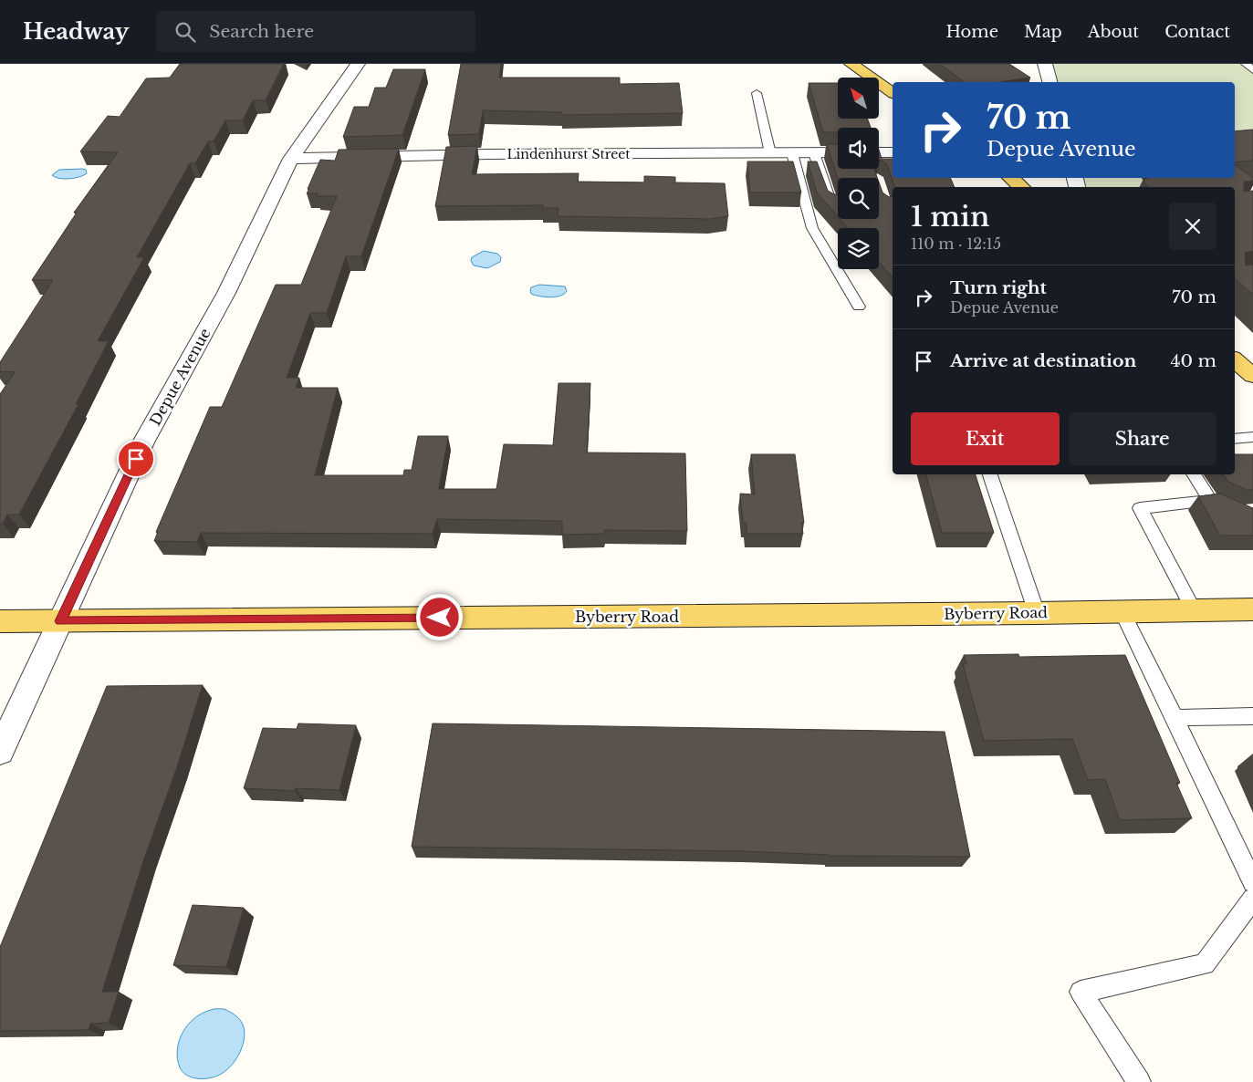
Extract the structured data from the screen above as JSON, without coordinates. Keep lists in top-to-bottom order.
{
  "streets": {
    "main road": ["Byberry Road"],
    "street": ["Lindenhurst Street", "Depue Avenue"]
  },
  "crossings": [
    ["Lindenhurst Street", "Depue Avenue"],
    ["Depue Avenue", "Byberry Road"]
  ],
  "north": "top left",
  "page": {
    "header": "Headway",
    "search": "Search here",
    "nav": [
      "Home",
      "Map",
      "About",
      "Contact"
    ],
    "turn": ["70 m", "Depue Avenue"],
    "heading": ["1 min", "110 m · 12:15"],
    "list": [
      {
        "name": "Turn right",
        "note": "Depue Avenue",
        "value": "70 m"
      },
      {
        "name": "Arrive at destination",
        "value": "40 m"
      }
    ],
    "buttons": ["Exit", "Share"]
  }
}
